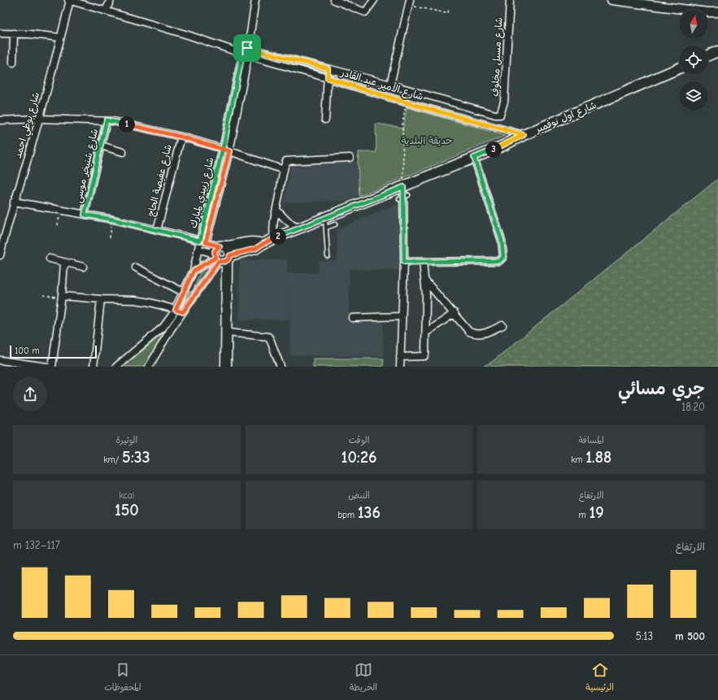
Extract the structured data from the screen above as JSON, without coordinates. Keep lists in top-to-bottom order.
{
  "streets": {
    "main road": ["شارع اول نوفمبر"],
    "street": [
      "شارع مسبل مخلوف",
      "شارع الأمير عبد القادر",
      "شارع بوطي احمد",
      "شارع شنيخر موسى",
      "شارع عفيصة الحاج",
      "شارع زبيدي لمبارك"
    ]
  },
  "crossings": [
    ["شارع مسبل مخلوف", "شارع الأمير عبد القادر"],
    ["شارع الأمير عبد القادر", "شارع اول نوفمبر"],
    ["شارع الأمير عبد القادر", "شارع بوطي احمد"],
    ["شارع الأمير عبد القادر", "شارع زبيدي لمبارك"]
  ],
  "parks": ["حديقة البلدية"],
  "scale_bar": "100 m",
  "north": "top",
  "page": {
    "pins": ["1", "3", "2"],
    "scale": "100 m",
    "heading": ["جري مسائي", "18:20"],
    "stats": [
      ["المسافة", "1.88 km"],
      ["الوقت", "10:26"],
      ["الوتيرة", "5:33 /km"],
      ["الارتفاع", "19 m"],
      ["النبض", "136 bpm"],
      ["kcal", "150"]
    ],
    "chart": ["الارتفاع", "117–132 m"],
    "list": [
      {
        "name": "500 m",
        "note": "5:13"
      }
    ],
    "tabs": ["الرئيسية", "الخريطة", "المحفوظات"]
  }
}
